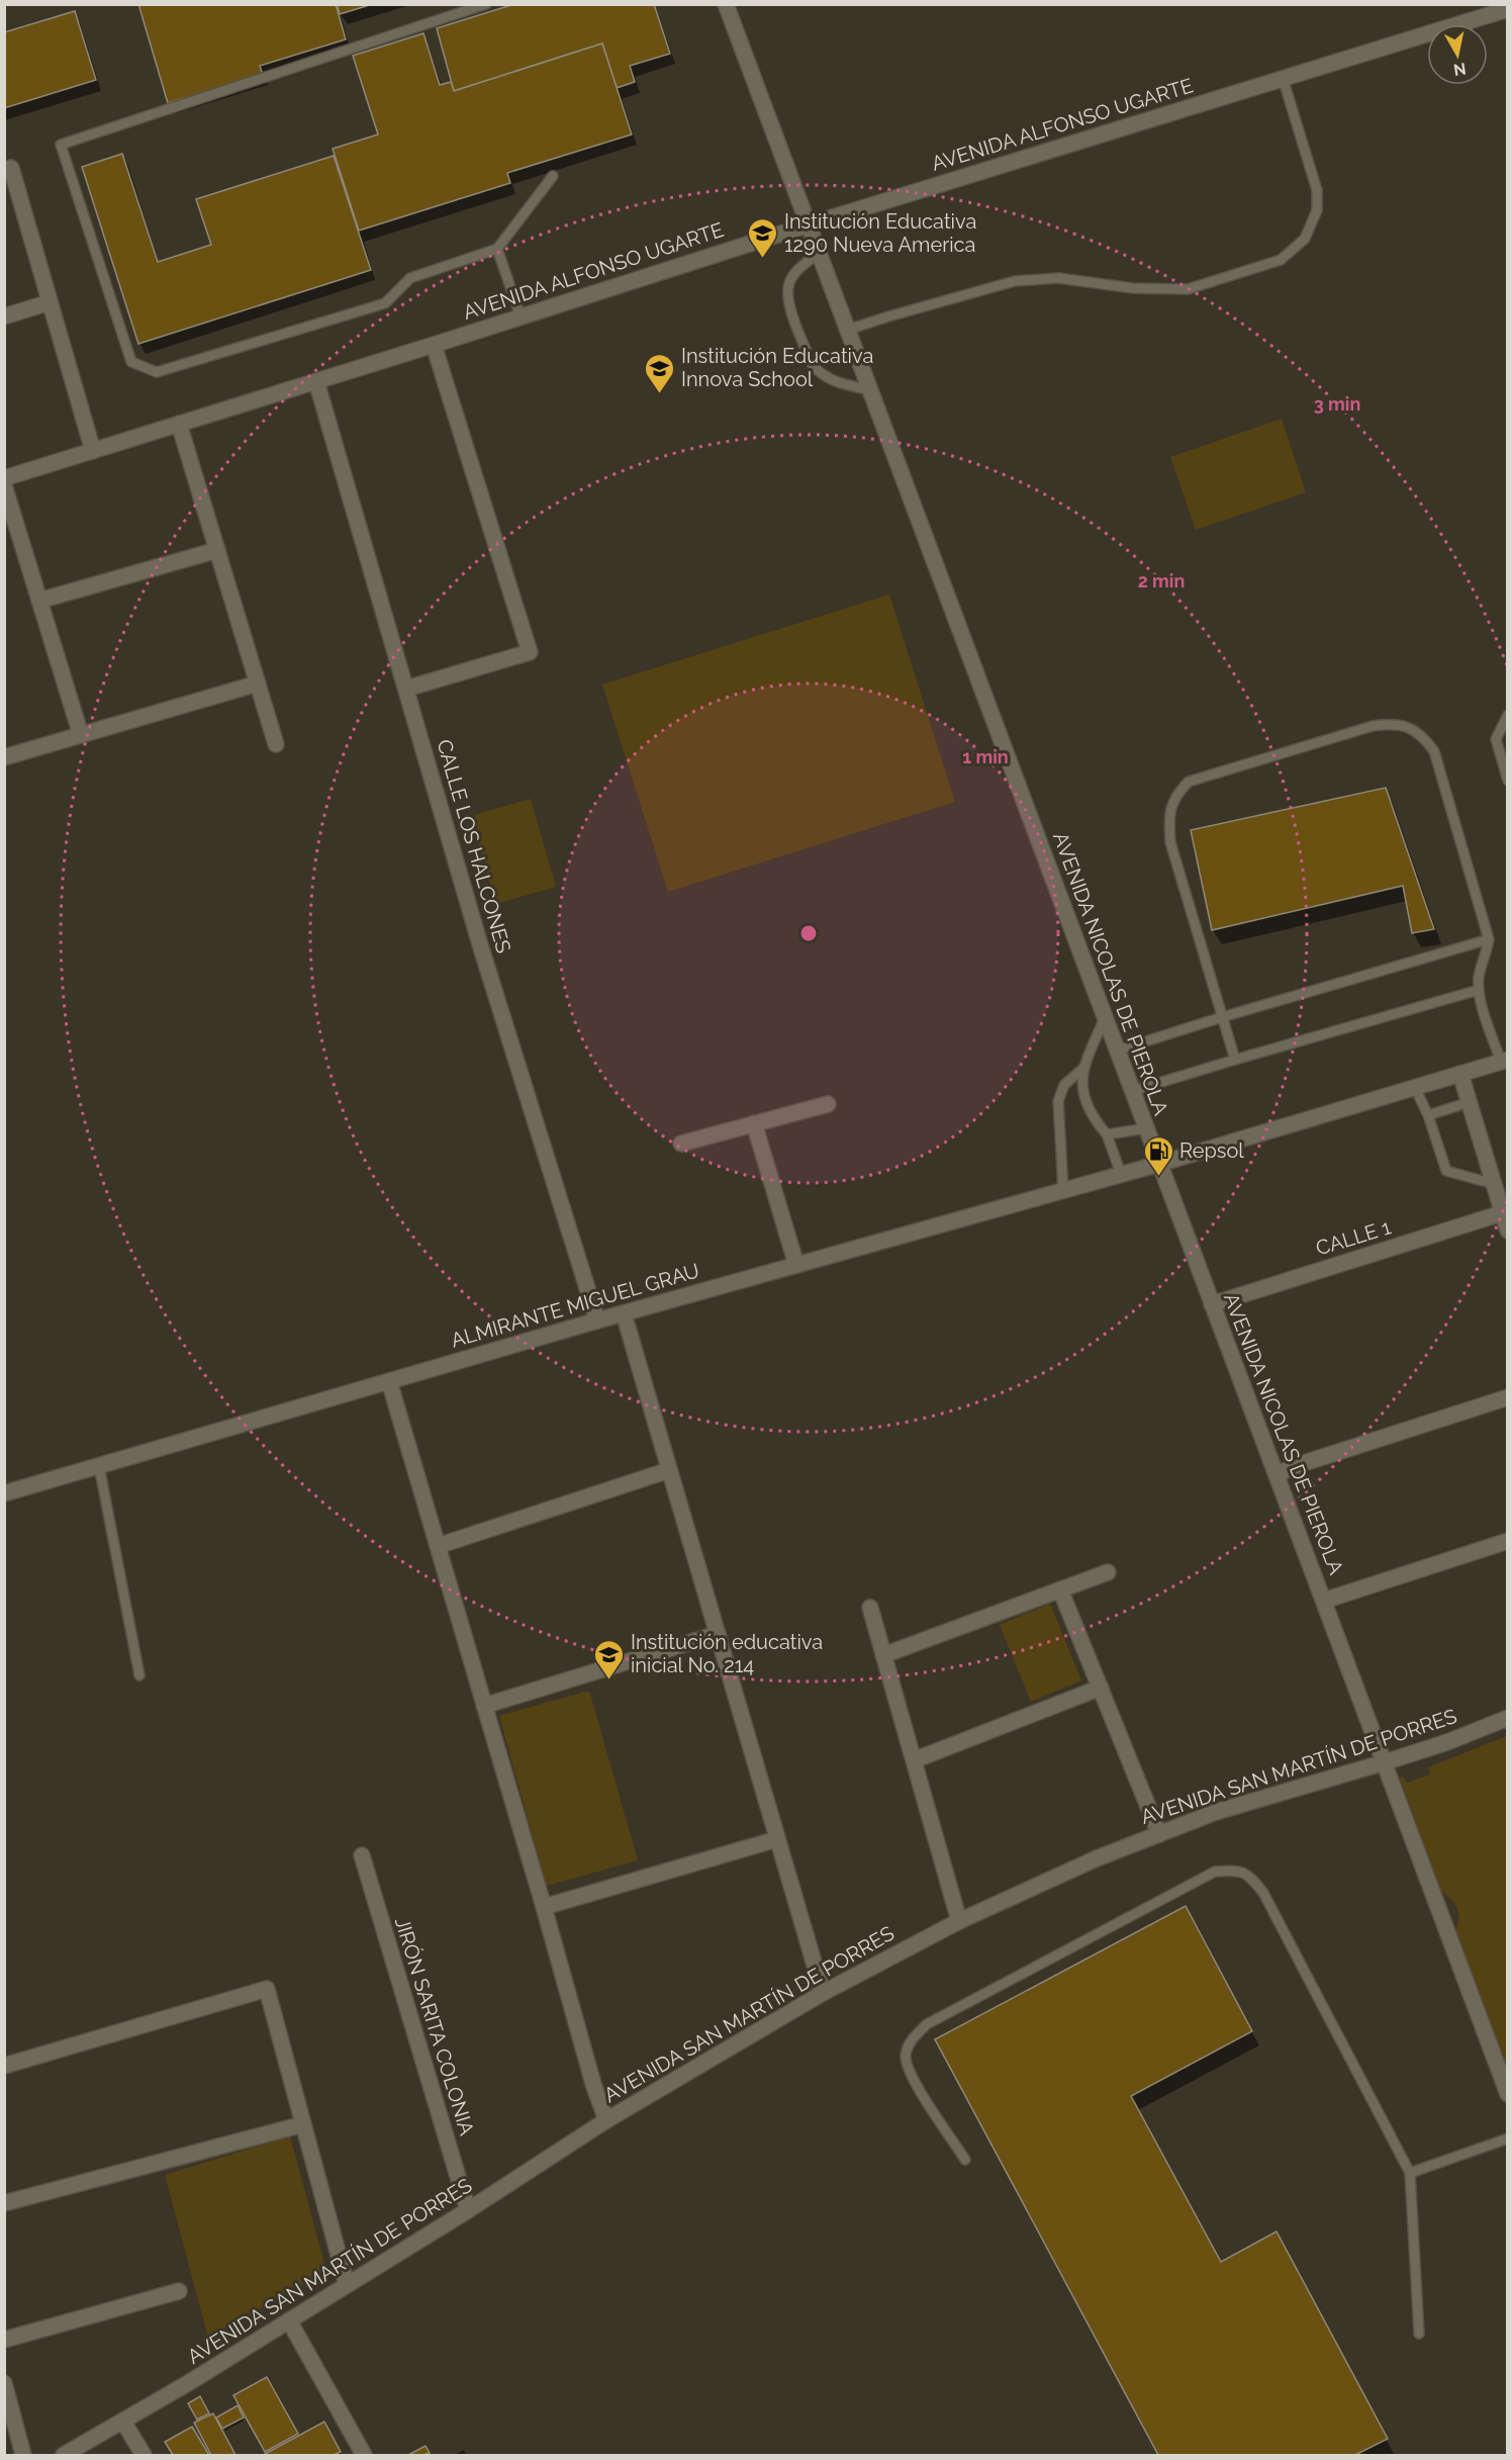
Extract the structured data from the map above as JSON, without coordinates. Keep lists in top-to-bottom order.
{
  "streets": {
    "street": [
      "AVENIDA ALFONSO UGARTE",
      "CALLE LOS HALCONES",
      "AVENIDA NICOLAS DE PIEROLA",
      "CALLE 1",
      "ALMIRANTE MIGUEL GRAU",
      "AVENIDA SAN MARTÍN DE PORRES",
      "JIRÓN SARITA COLONIA"
    ]
  },
  "crossings": [
    ["AVENIDA ALFONSO UGARTE", "CALLE LOS HALCONES"],
    ["AVENIDA ALFONSO UGARTE", "AVENIDA NICOLAS DE PIEROLA"],
    ["CALLE LOS HALCONES", "ALMIRANTE MIGUEL GRAU"],
    ["AVENIDA NICOLAS DE PIEROLA", "CALLE 1"],
    ["AVENIDA NICOLAS DE PIEROLA", "ALMIRANTE MIGUEL GRAU"],
    ["AVENIDA NICOLAS DE PIEROLA", "AVENIDA SAN MARTÍN DE PORRES"],
    ["AVENIDA SAN MARTÍN DE PORRES", "JIRÓN SARITA COLONIA"]
  ],
  "places": {
    "school or university": ["Institución Educativa 1290 Nueva America", "Institución Educativa Innova School", "Institución educativa inicial No. 214"],
    "fuel station": ["Repsol"]
  },
  "north": "bottom",
  "rings": ["3 min", "2 min", "1 min"]
}
